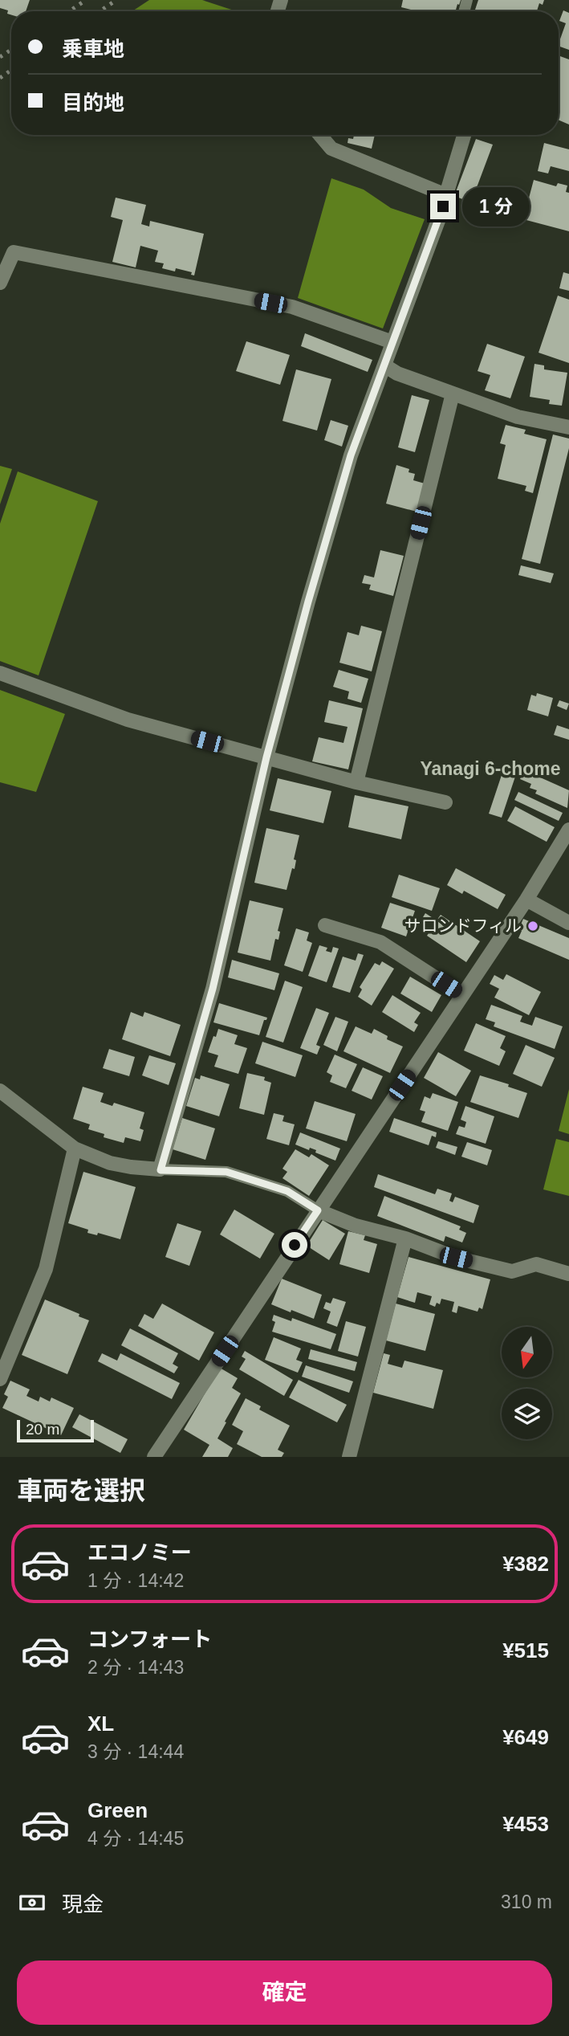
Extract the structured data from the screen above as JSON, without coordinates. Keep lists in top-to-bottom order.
{
  "districts": ["Yanagi 6-chome"],
  "places": ["サロンドフィル"],
  "scale_bar": "20 m",
  "north": "bottom",
  "page": {
    "banner": ["乗車地", "目的地"],
    "bubble": "1 分",
    "scale": "20 m",
    "heading": "車両を選択",
    "list": [
      {
        "name": "エコノミー",
        "note": "1 分 · 14:42",
        "value": "¥382"
      },
      {
        "name": "コンフォート",
        "note": "2 分 · 14:43",
        "value": "¥515"
      },
      {
        "name": "XL",
        "note": "3 分 · 14:44",
        "value": "¥649"
      },
      {
        "name": "Green",
        "note": "4 分 · 14:45",
        "value": "¥453"
      }
    ],
    "pay": ["現金", "310 m"],
    "buttons": "確定"
  }
}
